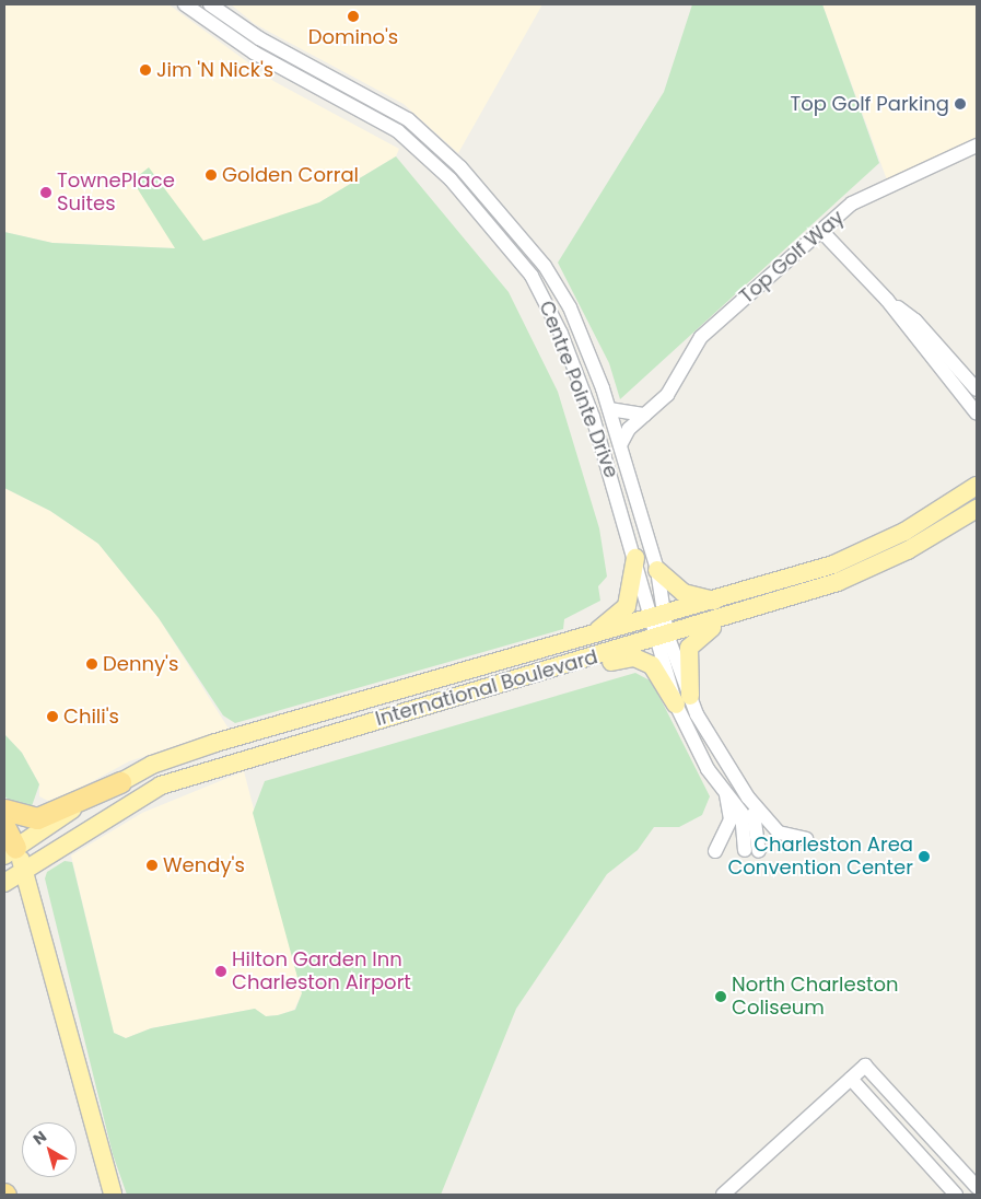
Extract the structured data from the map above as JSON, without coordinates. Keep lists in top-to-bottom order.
{
  "streets": {
    "main road": ["International Boulevard"],
    "street": ["Top Golf Way", "Centre Pointe Drive"]
  },
  "crossings": [
    ["Top Golf Way", "Centre Pointe Drive"],
    ["Centre Pointe Drive", "International Boulevard"]
  ],
  "places": [
    "Domino's",
    "Jim 'N Nick's",
    "Top Golf Parking",
    "Golden Corral",
    "TownePlace Suites",
    "Denny's",
    "Chili's",
    "Charleston Area Convention Center",
    "Wendy's",
    "Hilton Garden Inn Charleston Airport",
    "North Charleston Coliseum"
  ],
  "north": "top left"
}
